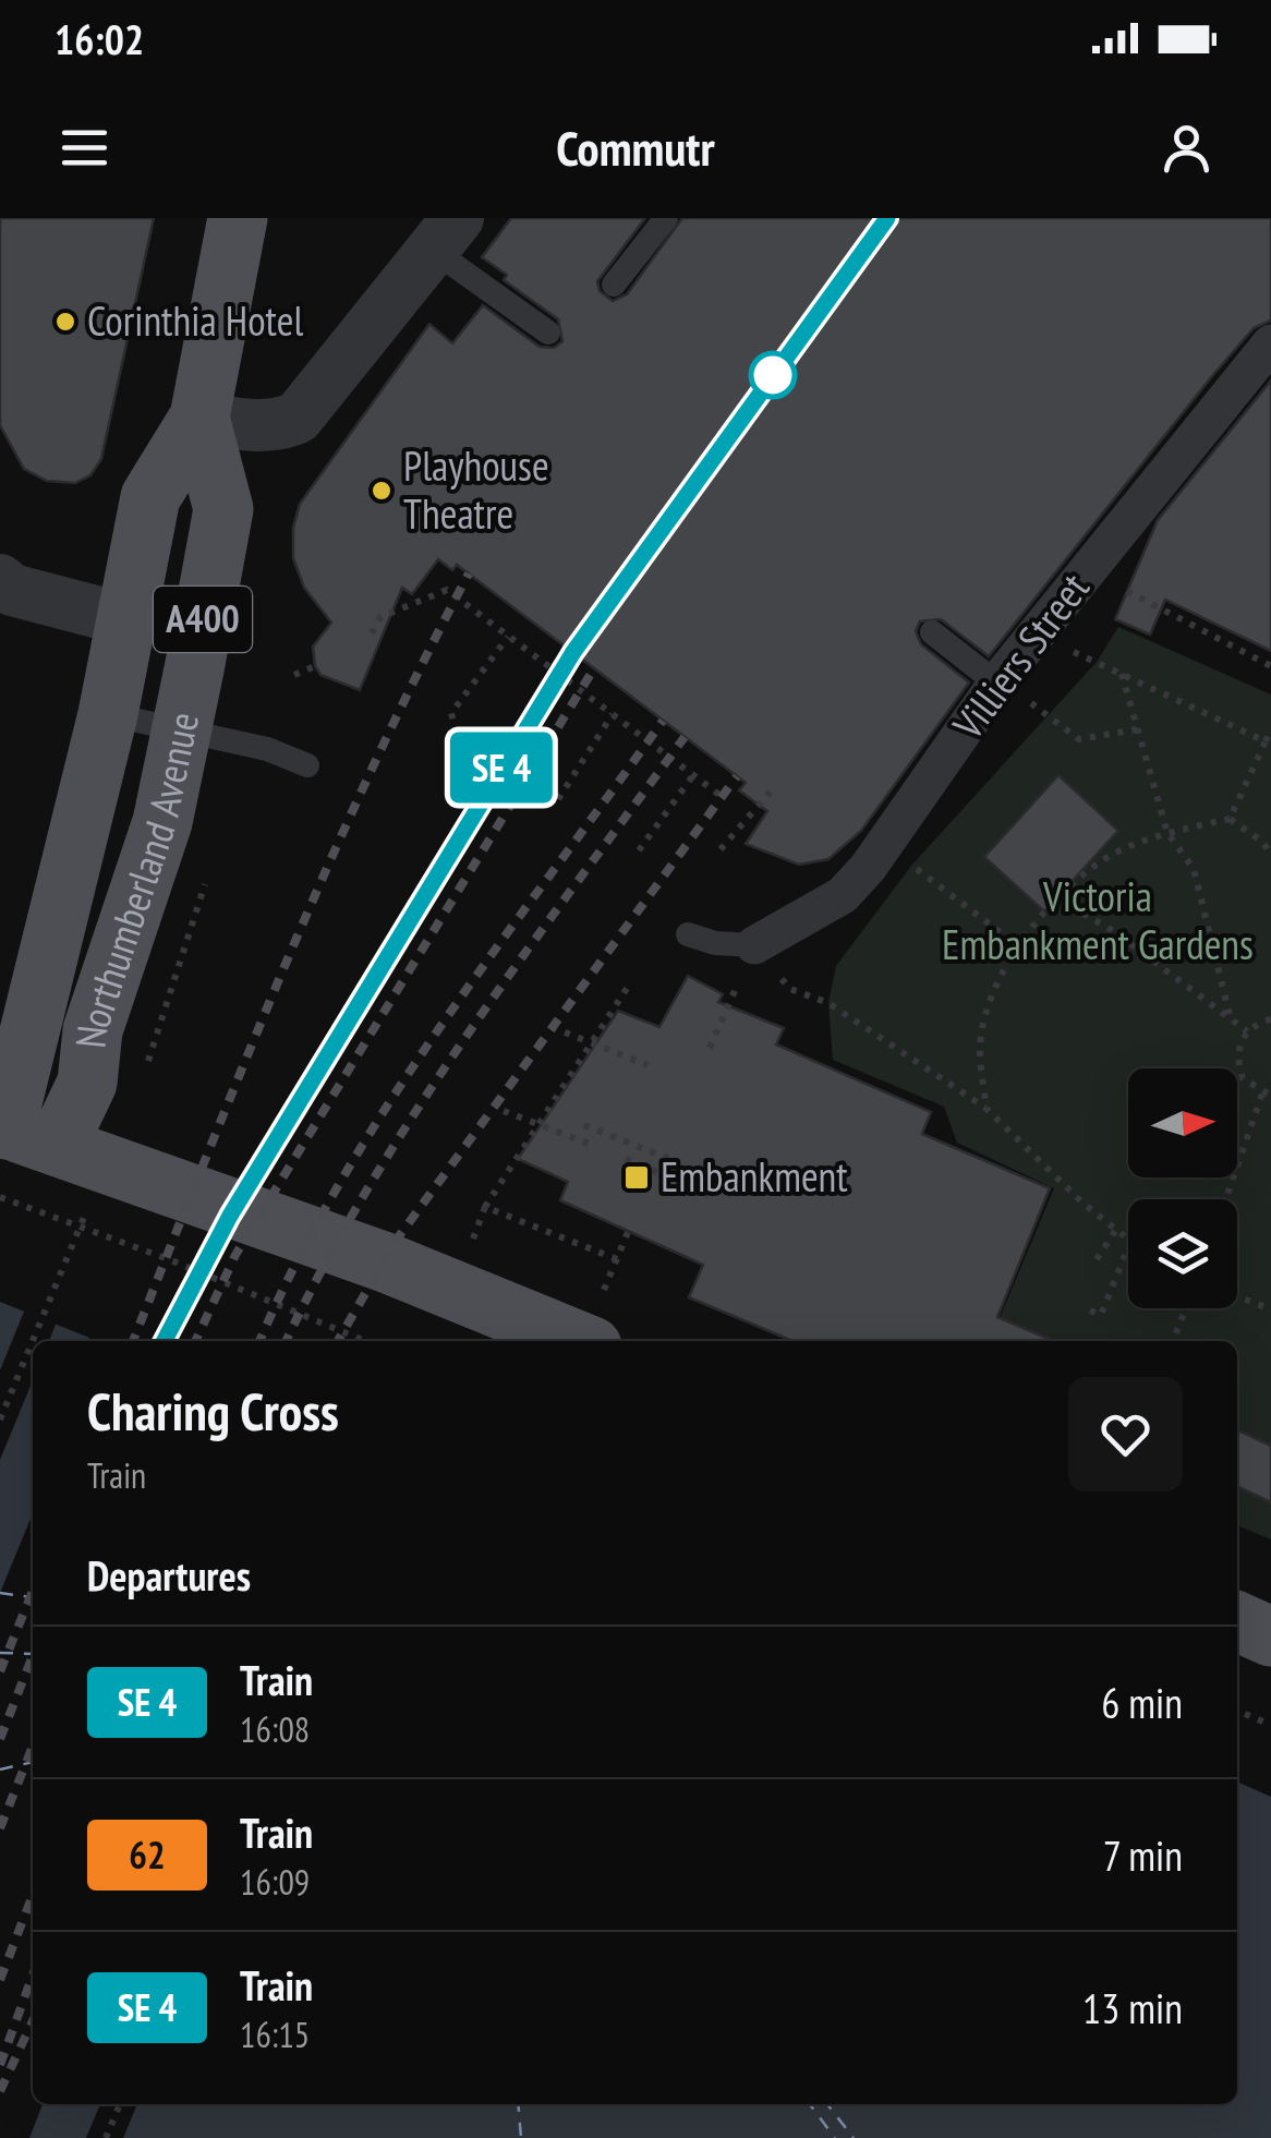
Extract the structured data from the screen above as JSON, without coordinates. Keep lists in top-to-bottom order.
{
  "streets": {
    "main road": ["A400", "Northumberland Avenue"],
    "street": ["Villiers Street"]
  },
  "parks": ["Victoria Embankment Gardens"],
  "places": {
    "other": ["Corinthia Hotel", "Playhouse Theatre"],
    "transit": ["Embankment"]
  },
  "north": "right",
  "page": {
    "status": "16:02",
    "header": "Commutr",
    "on_map": "SE 4",
    "heading": [
      ["Charing Cross", "Train"],
      "Departures"
    ],
    "list": [
      {
        "mark": "SE 4",
        "name": "Train",
        "note": "16:08",
        "value": "6 min"
      },
      {
        "mark": "62",
        "name": "Train",
        "note": "16:09",
        "value": "7 min"
      },
      {
        "mark": "SE 4",
        "name": "Train",
        "note": "16:15",
        "value": "13 min"
      }
    ]
  }
}
